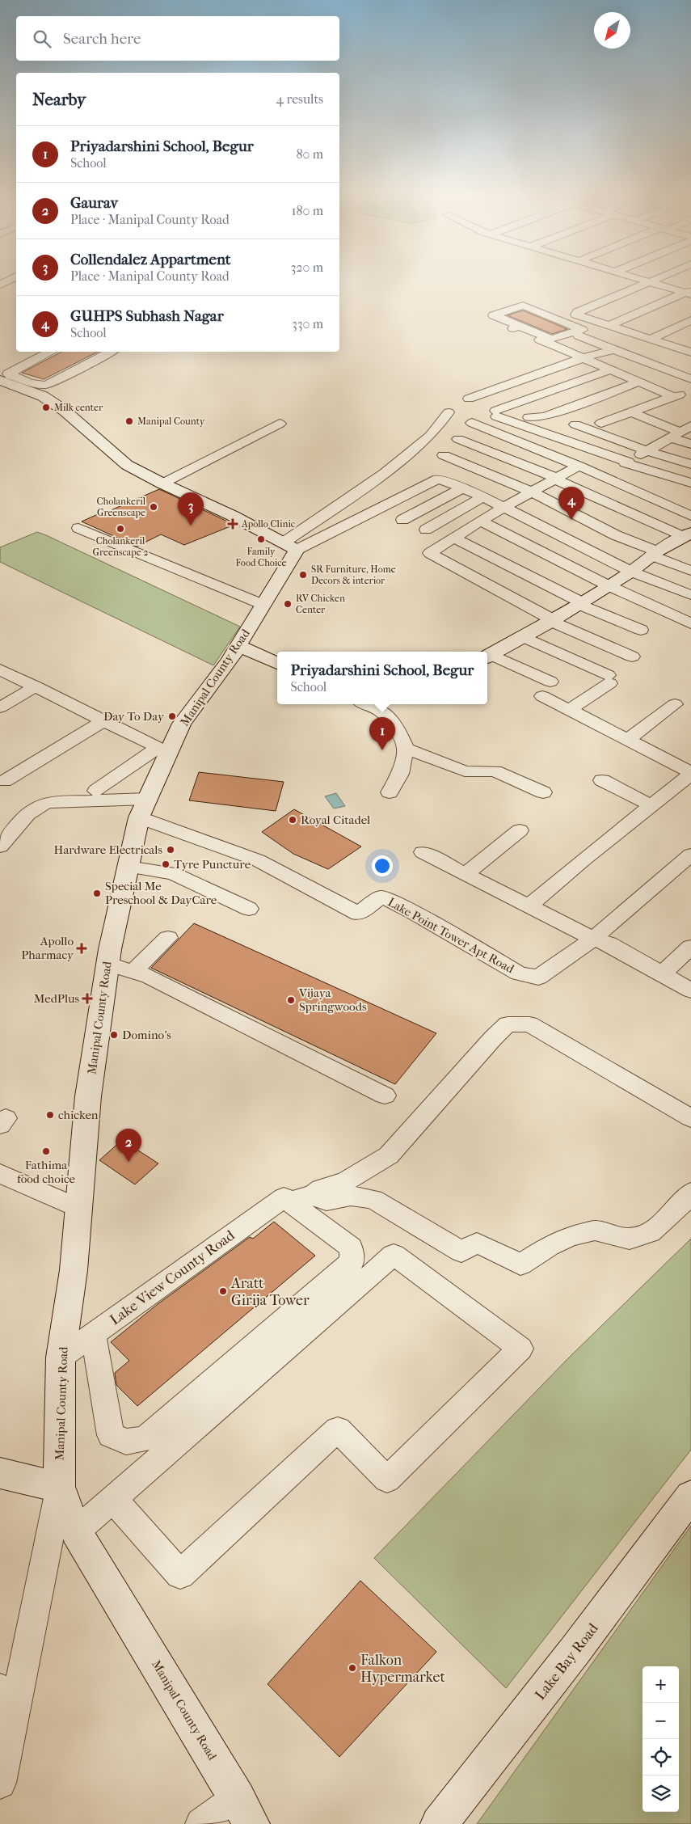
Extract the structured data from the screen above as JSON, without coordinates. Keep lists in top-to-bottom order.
{
  "streets": {
    "main road": ["Manipal County Road", "Lake Bay Road"],
    "street": ["Lake Point Tower Apt Road", "Lake View County Road"]
  },
  "crossings": [
    ["Manipal County Road", "Lake Point Tower Apt Road"],
    ["Manipal County Road", "Lake View County Road"]
  ],
  "places": {
    "other": [
      "Milk center",
      "Manipal County",
      "Cholankeril Greenscape",
      "Cholankeril Greenscape 2",
      "Family Food Choice",
      "SR Furniture, Home Decors & interior",
      "RV Chicken Center",
      "Day To Day",
      "Royal Citadel",
      "Hardware Electricals",
      "Tyre Puncture",
      "Special Me Preschool & DayCare",
      "Vijaya Springwoods",
      "Domino's",
      "chicken",
      "Fathima food choice",
      "Aratt Girija Tower",
      "Falkon Hypermarket"
    ],
    "health": ["Apollo Clinic", "Apollo Pharmacy", "MedPlus"]
  },
  "north": "bottom left",
  "page": {
    "search": "Search here",
    "heading": ["Nearby", "4 results"],
    "list": [
      {
        "mark": "1",
        "name": "Priyadarshini School, Begur",
        "note": "School",
        "value": "80 m"
      },
      {
        "mark": "2",
        "name": "Gaurav",
        "note": "Place · Manipal County Road",
        "value": "180 m"
      },
      {
        "mark": "3",
        "name": "Collendalez Appartment",
        "note": "Place · Manipal County Road",
        "value": "320 m"
      },
      {
        "mark": "4",
        "name": "GUHPS Subhash Nagar",
        "note": "School",
        "value": "330 m"
      }
    ],
    "pins": [
      "4",
      "3",
      "1",
      "2"
    ],
    "popup": ["Priyadarshini School, Begur", "School"],
    "map_buttons": ["+", "−"]
  }
}
